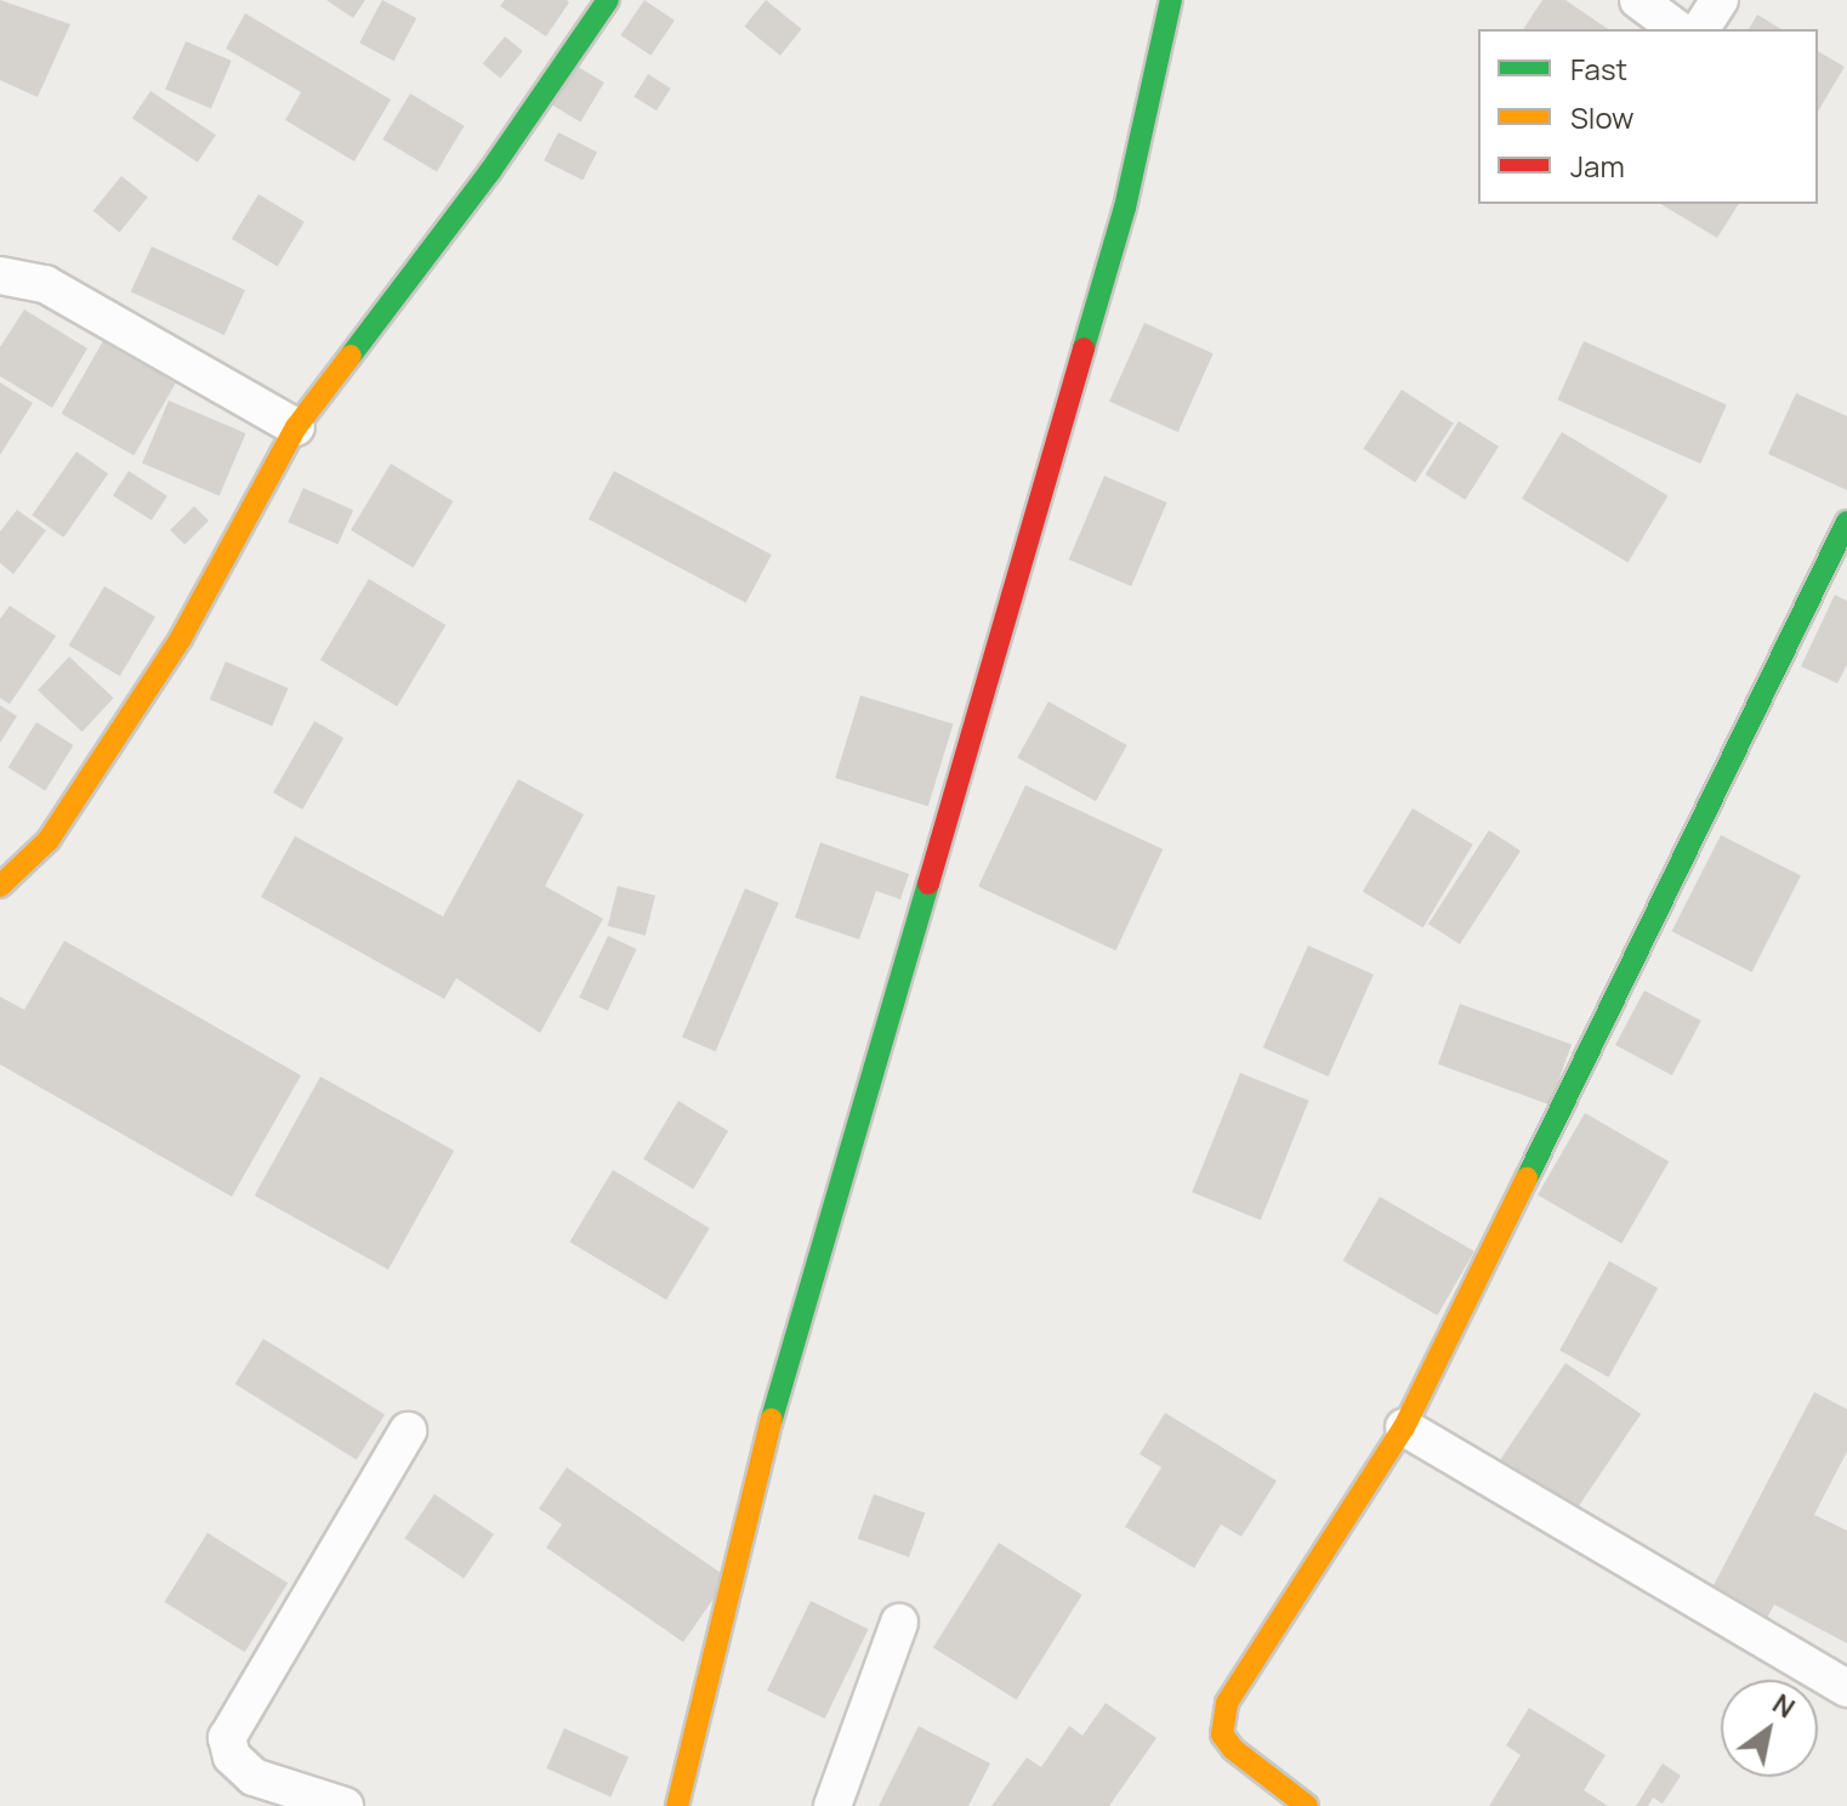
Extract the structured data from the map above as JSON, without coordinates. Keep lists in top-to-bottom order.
{
  "legend": ["Fast", "Slow", "Jam"],
  "north": "top right"
}
